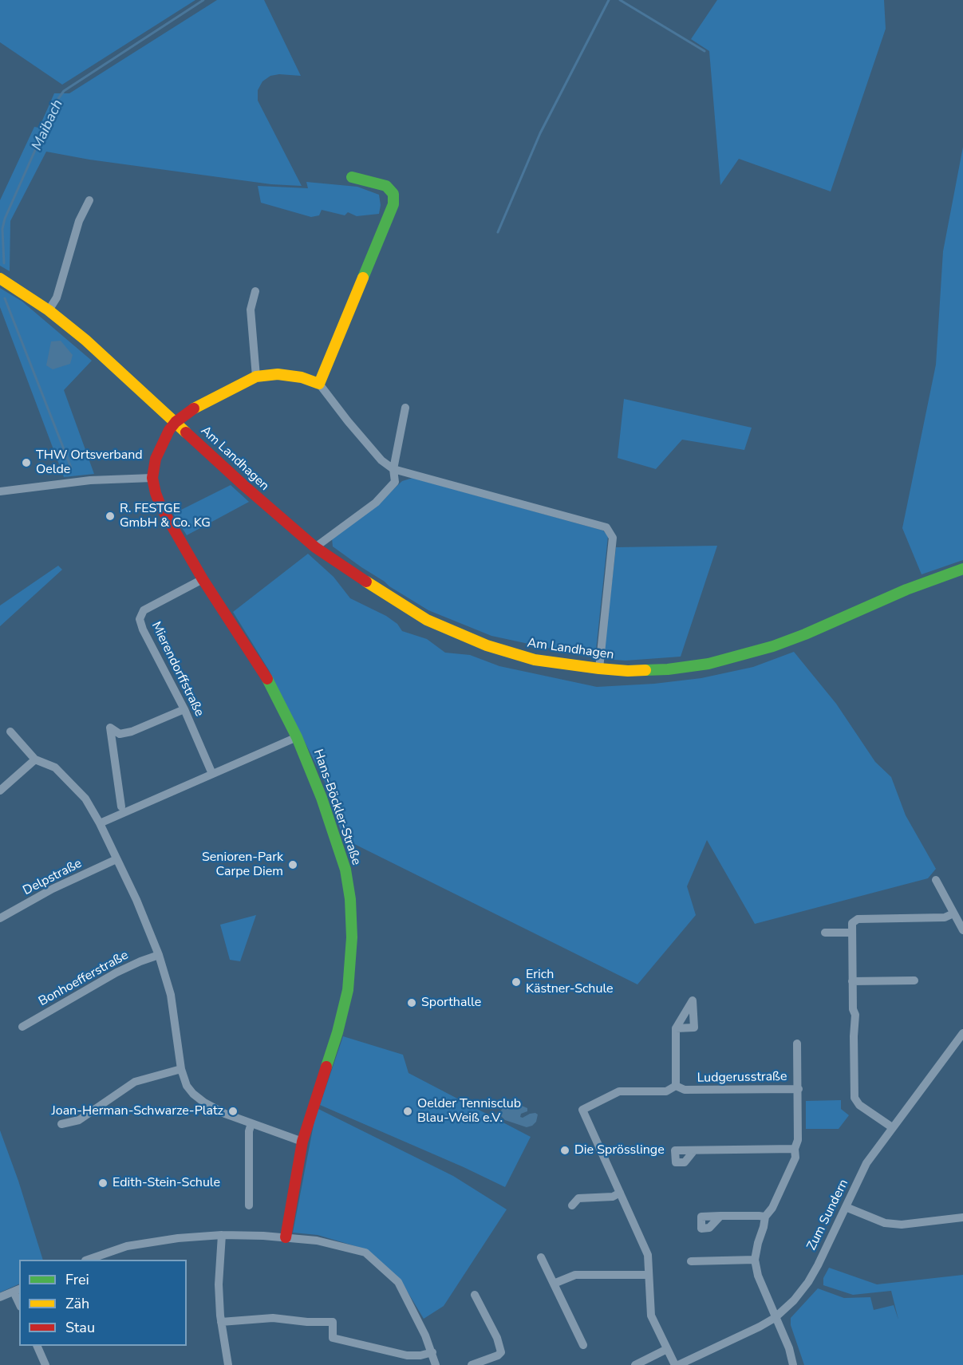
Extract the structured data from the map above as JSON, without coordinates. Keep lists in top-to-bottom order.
{
  "streets": {
    "street": [
      "Am Landhagen",
      "Mierendorffstraße",
      "Hans-Böckler-Straße",
      "Delpstraße",
      "Bonhoefferstraße",
      "Ludgerusstraße",
      "Zum Sundern"
    ]
  },
  "crossings": [
    ["Am Landhagen", "Hans-Böckler-Straße"],
    ["Mierendorffstraße", "Hans-Böckler-Straße"],
    ["Ludgerusstraße", "Zum Sundern"]
  ],
  "water": ["Maibach"],
  "places": [
    "THW Ortsverband Oelde",
    "R. FESTGE GmbH & Co. KG",
    "Senioren-Park Carpe Diem",
    "Erich Kästner-Schule",
    "Sporthalle",
    "Joan-Herman-Schwarze-Platz",
    "Oelder Tennisclub Blau-Weiß e.V.",
    "Die Sprösslinge",
    "Edith-Stein-Schule"
  ],
  "legend": ["Frei", "Zäh", "Stau"]
}
